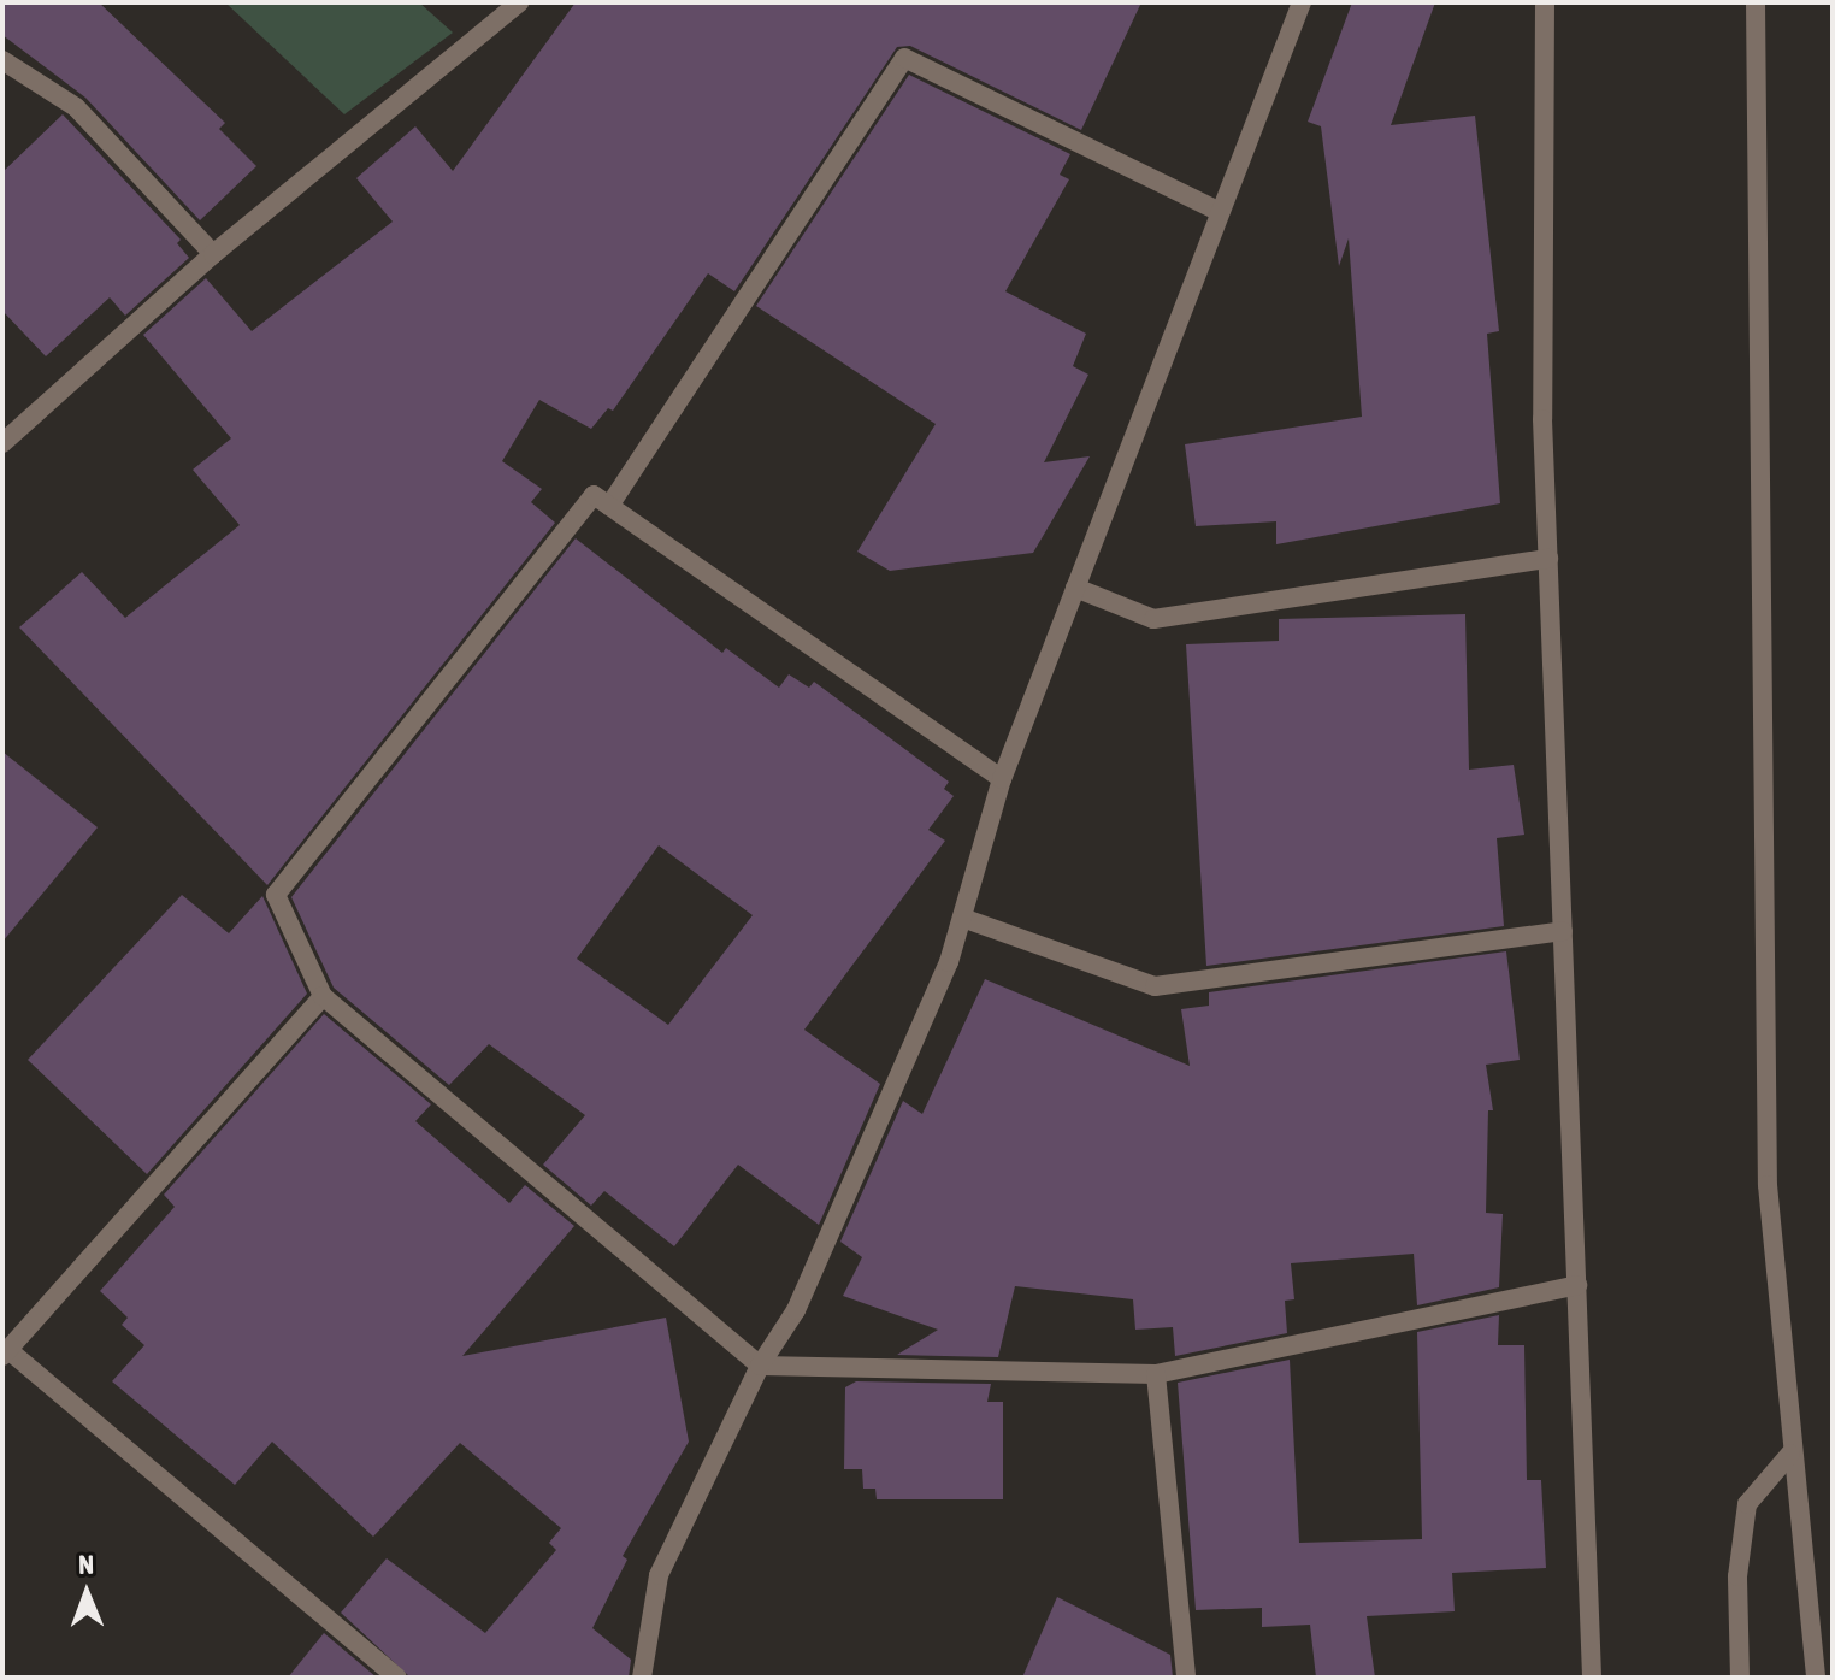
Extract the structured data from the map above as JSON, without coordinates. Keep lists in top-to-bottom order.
{
  "north": "top"
}
